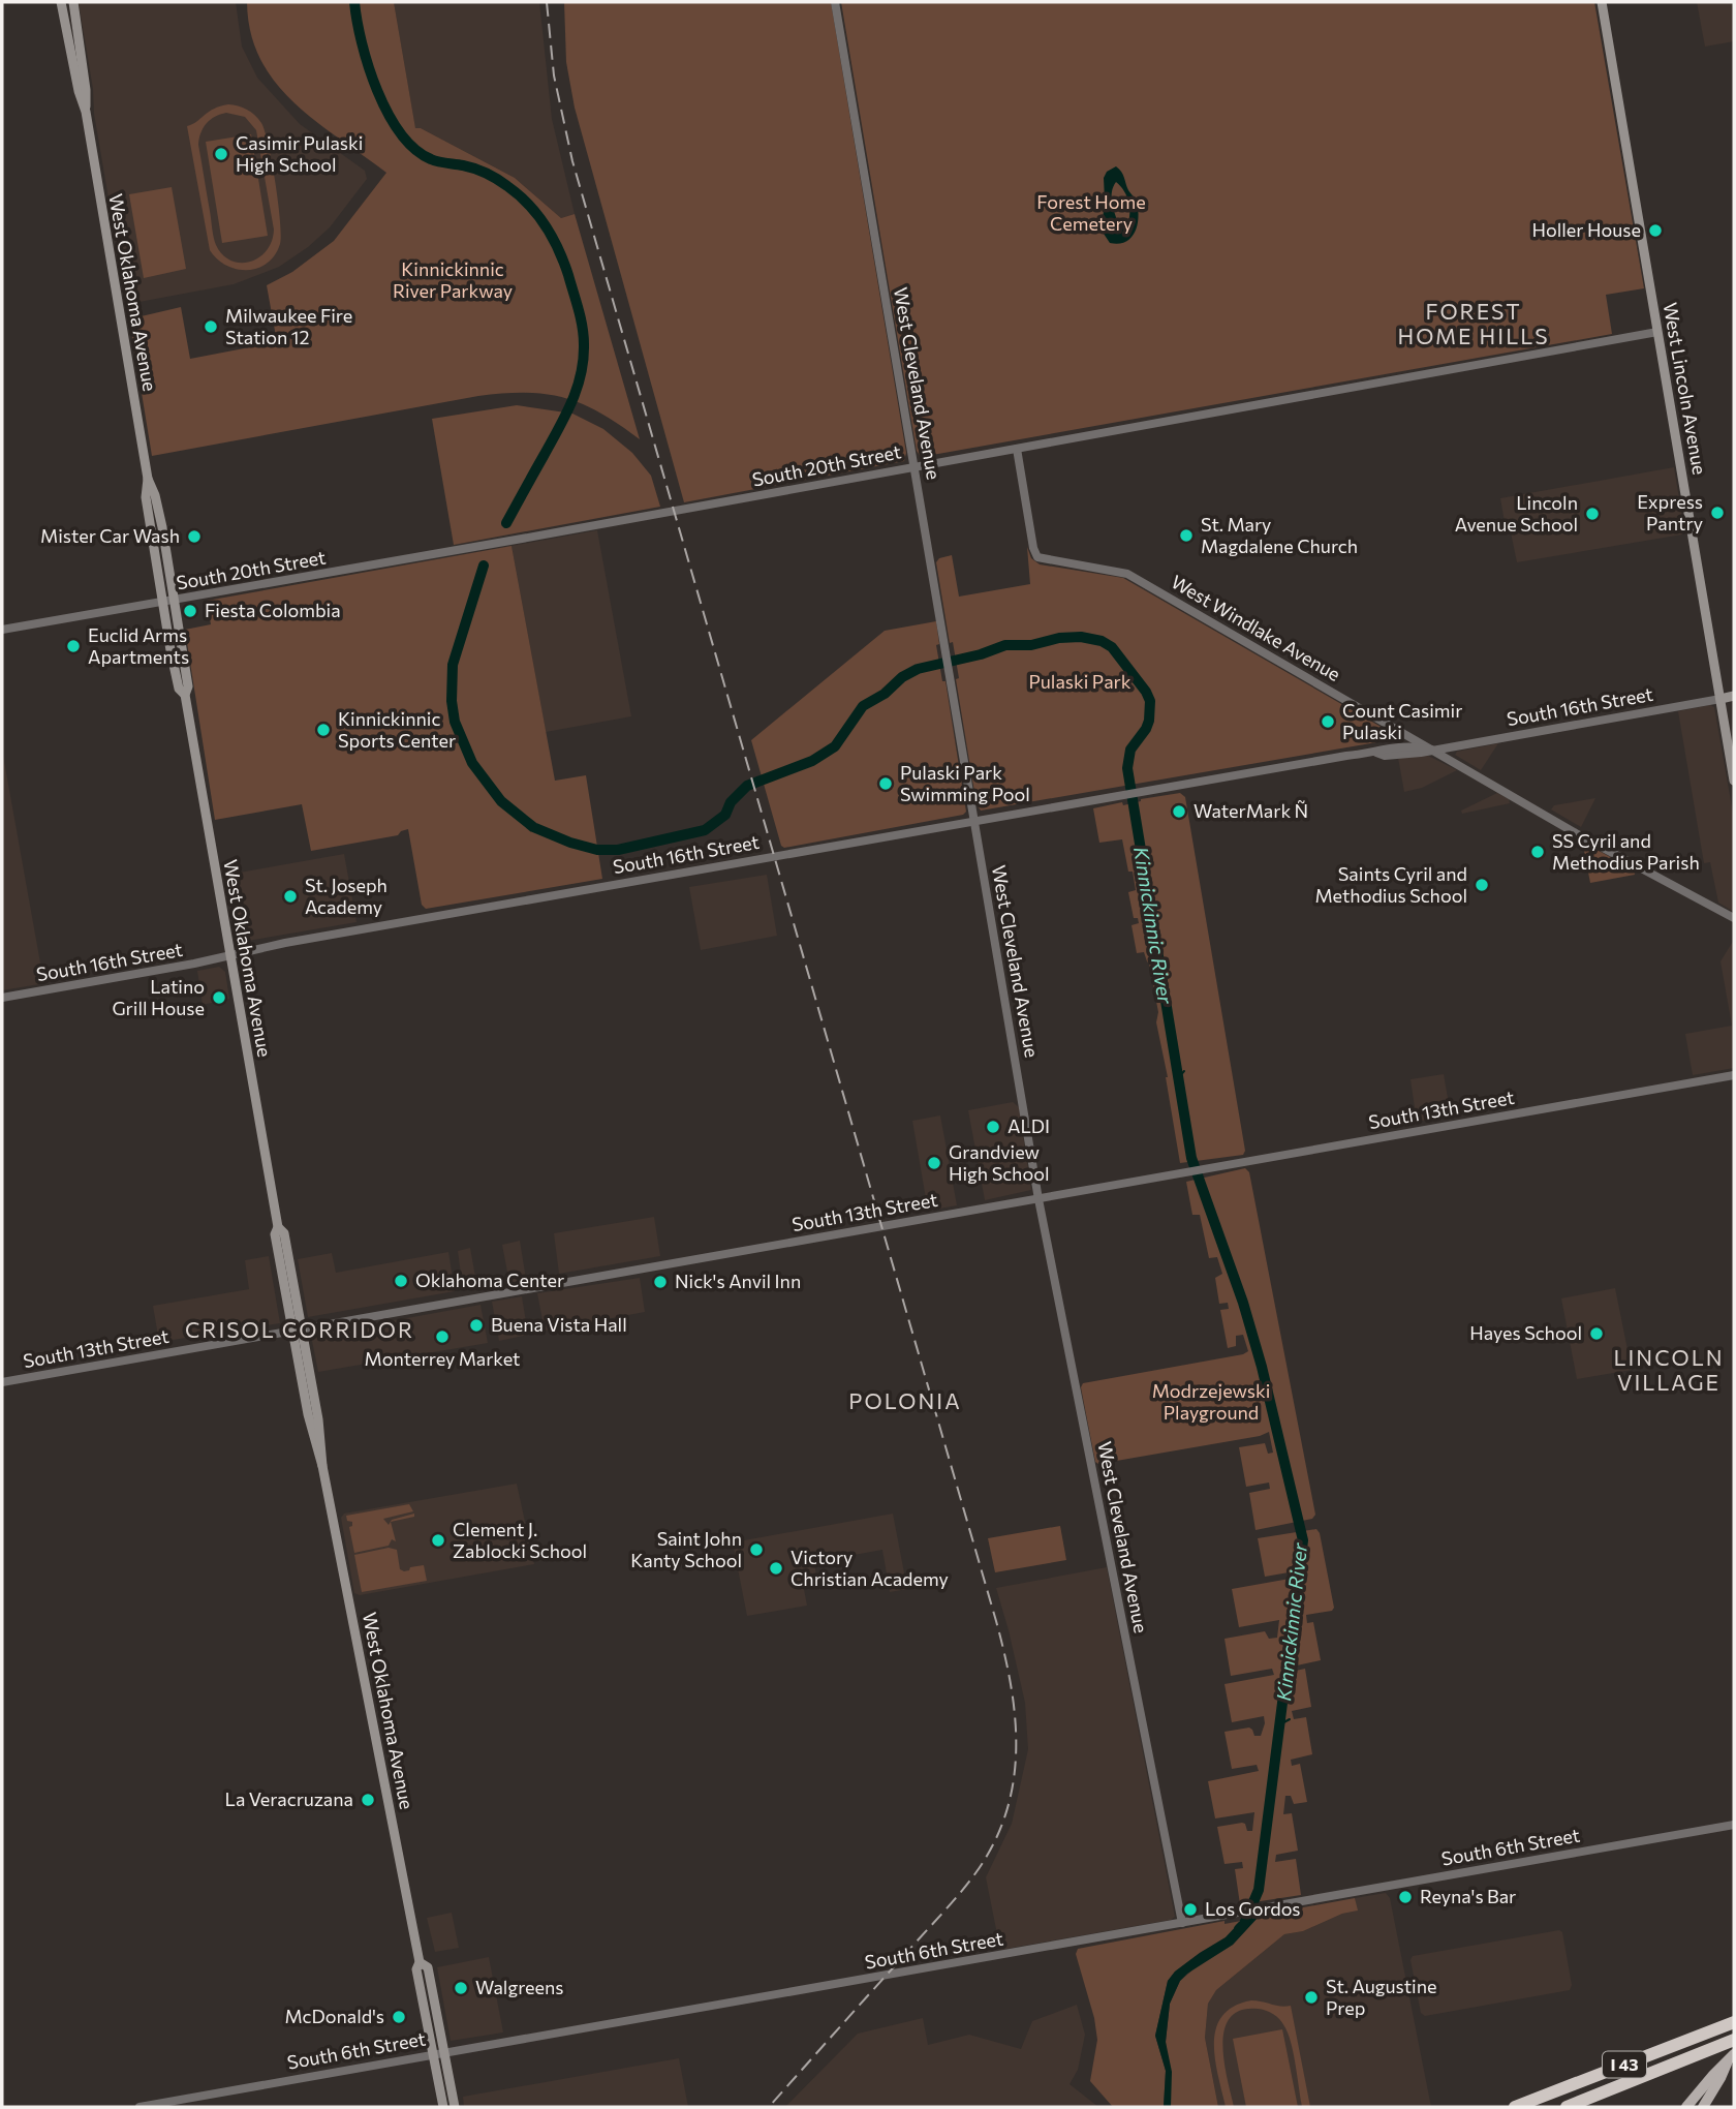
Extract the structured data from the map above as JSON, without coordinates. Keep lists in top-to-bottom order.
{
  "streets": {
    "highway": ["I 43"],
    "main road": ["West Oklahoma Avenue", "West Lincoln Avenue", "South 16th Street"],
    "street": [
      "West Cleveland Avenue",
      "South 20th Street",
      "West Windlake Avenue",
      "South 13th Street",
      "South 6th Street"
    ]
  },
  "crossings": [
    ["West Oklahoma Avenue", "South 20th Street"],
    ["West Oklahoma Avenue", "South 16th Street"],
    ["West Oklahoma Avenue", "South 13th Street"],
    ["West Oklahoma Avenue", "South 6th Street"],
    ["West Cleveland Avenue", "South 20th Street"],
    ["West Cleveland Avenue", "South 16th Street"],
    ["West Cleveland Avenue", "South 13th Street"],
    ["West Cleveland Avenue", "South 6th Street"],
    ["West Lincoln Avenue", "South 20th Street"],
    ["West Lincoln Avenue", "South 16th Street"],
    ["South 20th Street", "West Windlake Avenue"],
    ["West Windlake Avenue", "South 16th Street"]
  ],
  "districts": [
    "FOREST HOME HILLS",
    "CRISOL CORRIDOR",
    "LINCOLN VILLAGE",
    "POLONIA"
  ],
  "water": ["Kinnickinnic River"],
  "parks": [
    "Forest Home Cemetery",
    "Kinnickinnic River Parkway",
    "Pulaski Park",
    "Modrzejewski Playground"
  ],
  "places": [
    "Casimir Pulaski High School",
    "Holler House",
    "Milwaukee Fire Station 12",
    "Express Pantry",
    "Lincoln Avenue School",
    "St. Mary Magdalene Church",
    "Mister Car Wash",
    "Fiesta Colombia",
    "Euclid Arms Apartments",
    "Count Casimir Pulaski",
    "Kinnickinnic Sports Center",
    "Pulaski Park Swimming Pool",
    "WaterMark Ñ",
    "SS Cyril and Methodius Parish",
    "Saints Cyril and Methodius School",
    "St. Joseph Academy",
    "Latino Grill House",
    "ALDI",
    "Grandview High School",
    "Oklahoma Center",
    "Nick's Anvil Inn",
    "Buena Vista Hall",
    "Hayes School",
    "Monterrey Market",
    "Clement J. Zablocki School",
    "Saint John Kanty School",
    "Victory Christian Academy",
    "La Veracruzana",
    "Reyna's Bar",
    "Los Gordos",
    "Walgreens",
    "St. Augustine Prep",
    "McDonald's"
  ]
}
